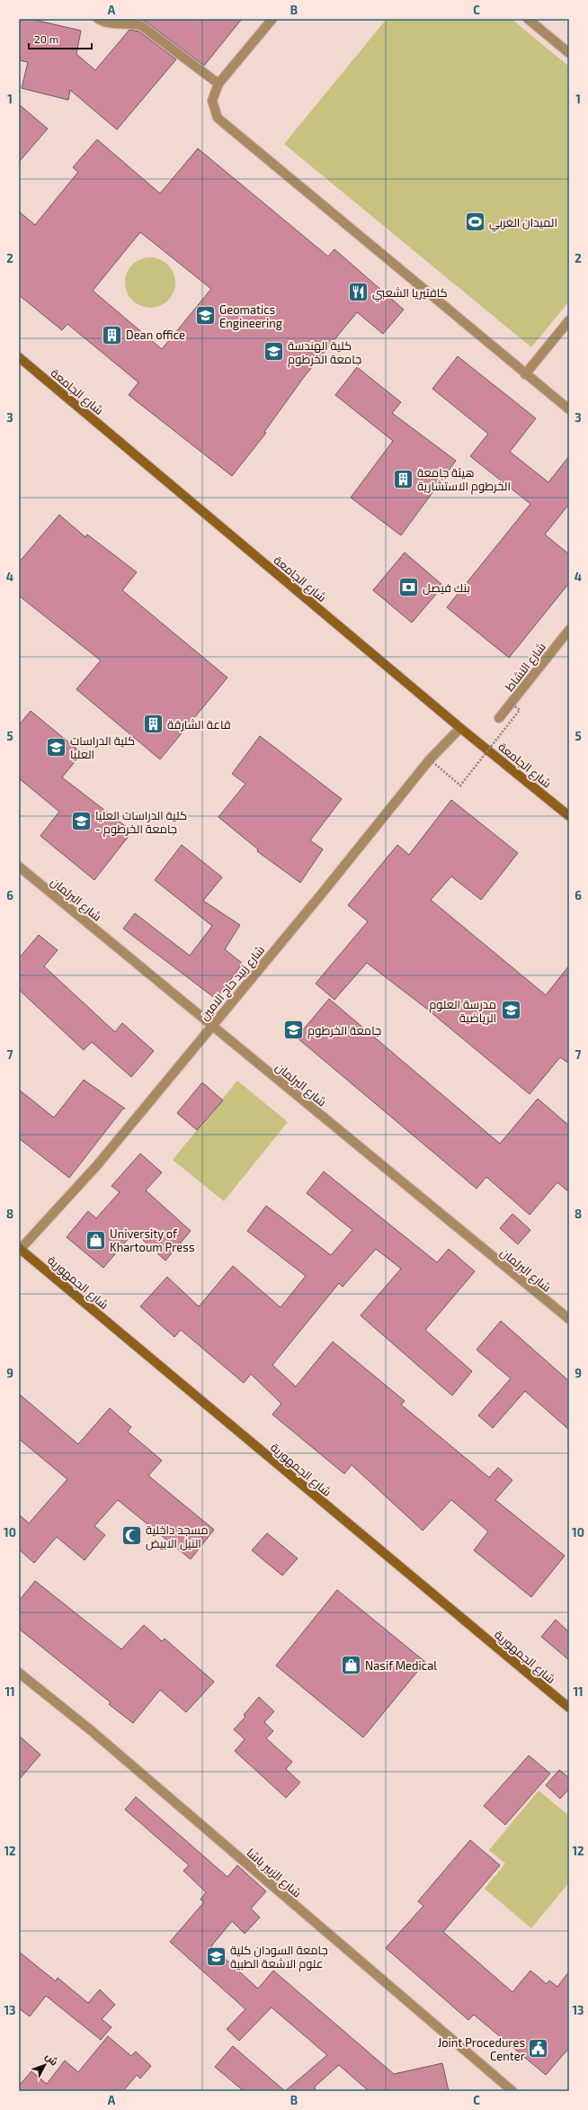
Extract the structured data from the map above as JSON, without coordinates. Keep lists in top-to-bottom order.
{
  "streets": {
    "main road": ["شارع الجامعة", "شارع الجمهورية"],
    "street": [
      "شارع النشاط",
      "شارع البرلمان",
      "شارع زبيد حاج الامين",
      "شارع الزبير باشا"
    ]
  },
  "crossings": [
    ["شارع الجامعة", "شارع زبيد حاج الامين"],
    ["شارع البرلمان", "شارع زبيد حاج الامين"],
    ["شارع زبيد حاج الامين", "شارع الجمهورية"]
  ],
  "places": {
    "sports": ["الميدان الغربي"],
    "restaurant": ["كافتيريا الشعبي"],
    "school or university": [
      "Geomatics Engineering",
      "كلية الهندسة جامعة الخرطوم",
      "كلية الدراسات العليا",
      "كلية الدراسات العليا - جامعة الخرطوم",
      "مدرسة العلوم الرياضية",
      "جامعة الخرطوم",
      "جامعة السودان كلية علوم الاشعة الطبية"
    ],
    "building": ["Dean office", "هيئة جامعة الخرطوم الاستشارية", "قاعة الشارقة"],
    "bank": ["بنك فيصل"],
    "shop": ["University of Khartoum Press", "Nasif Medical"],
    "mosque": ["مسجد داخلية النيل الابيض"],
    "public building": ["Joint Procedures Center"]
  },
  "scale_bar": "20 m",
  "north": "top right",
  "grid": {
    "columns": ["A", "B", "C"],
    "rows": [
      "1",
      "2",
      "3",
      "4",
      "5",
      "6",
      "7",
      "8",
      "9",
      "10",
      "11",
      "12",
      "13"
    ]
  }
}
